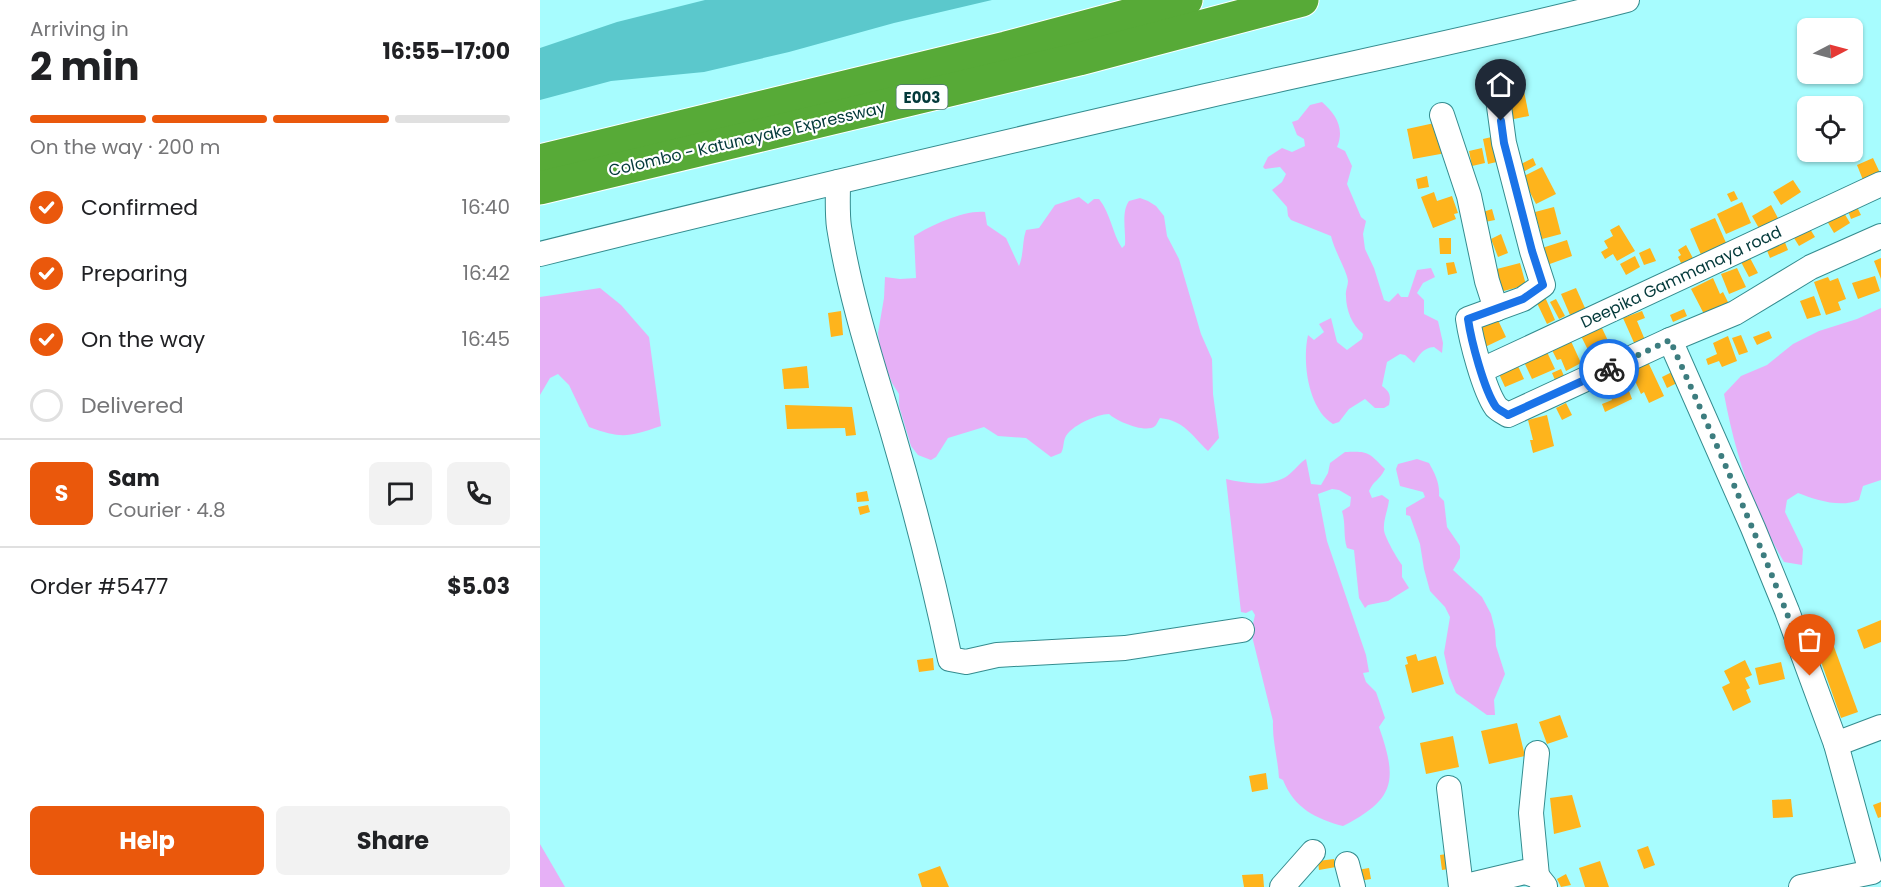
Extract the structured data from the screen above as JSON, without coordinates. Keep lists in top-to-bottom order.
{
  "streets": {
    "highway": ["E003", "Colombo - Katunayake Expressway"],
    "street": ["Deepika Gammanaya road"]
  },
  "north": "right",
  "page": {
    "heading": ["2 min", "Arriving in", "16:55–17:00"],
    "panel": [
      "Sam",
      "Courier · 4.8",
      "Order #5477",
      "$5.03"
    ],
    "bar": "On the way · 200 m",
    "list": [
      ["Confirmed", "16:40"],
      ["Preparing", "16:42"],
      ["On the way", "16:45"],
      "Delivered"
    ],
    "round": "S",
    "buttons": ["Help", "Share"]
  }
}
